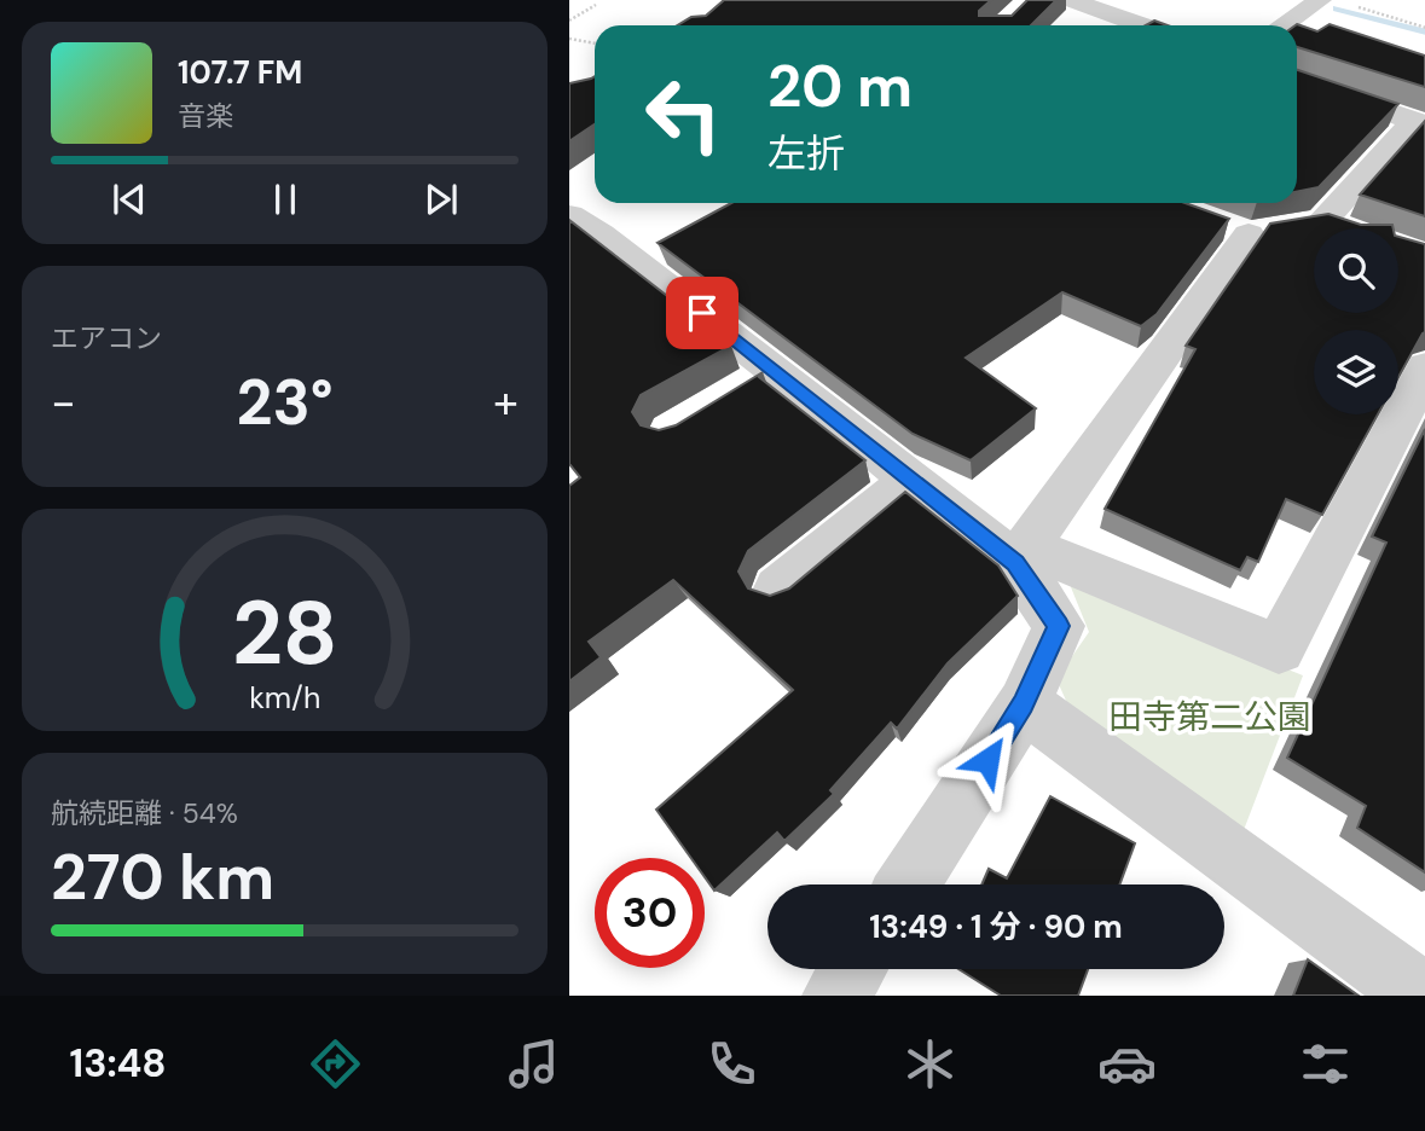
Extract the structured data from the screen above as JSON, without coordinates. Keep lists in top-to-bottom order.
{
  "parks": ["田寺第二公園"],
  "page": {
    "turn": ["20 m", "左折"],
    "song": ["107.7 FM", "音楽"],
    "tile": [
      "エアコン",
      ["航続距離 · 54%", "270 km"]
    ],
    "heat": ["−", "23°", "+"],
    "limit": "30",
    "trip": "13:49 · 1 分 · 90 m",
    "tabs": "13:48",
    "gauge": ["28", "km/h"]
  }
}
